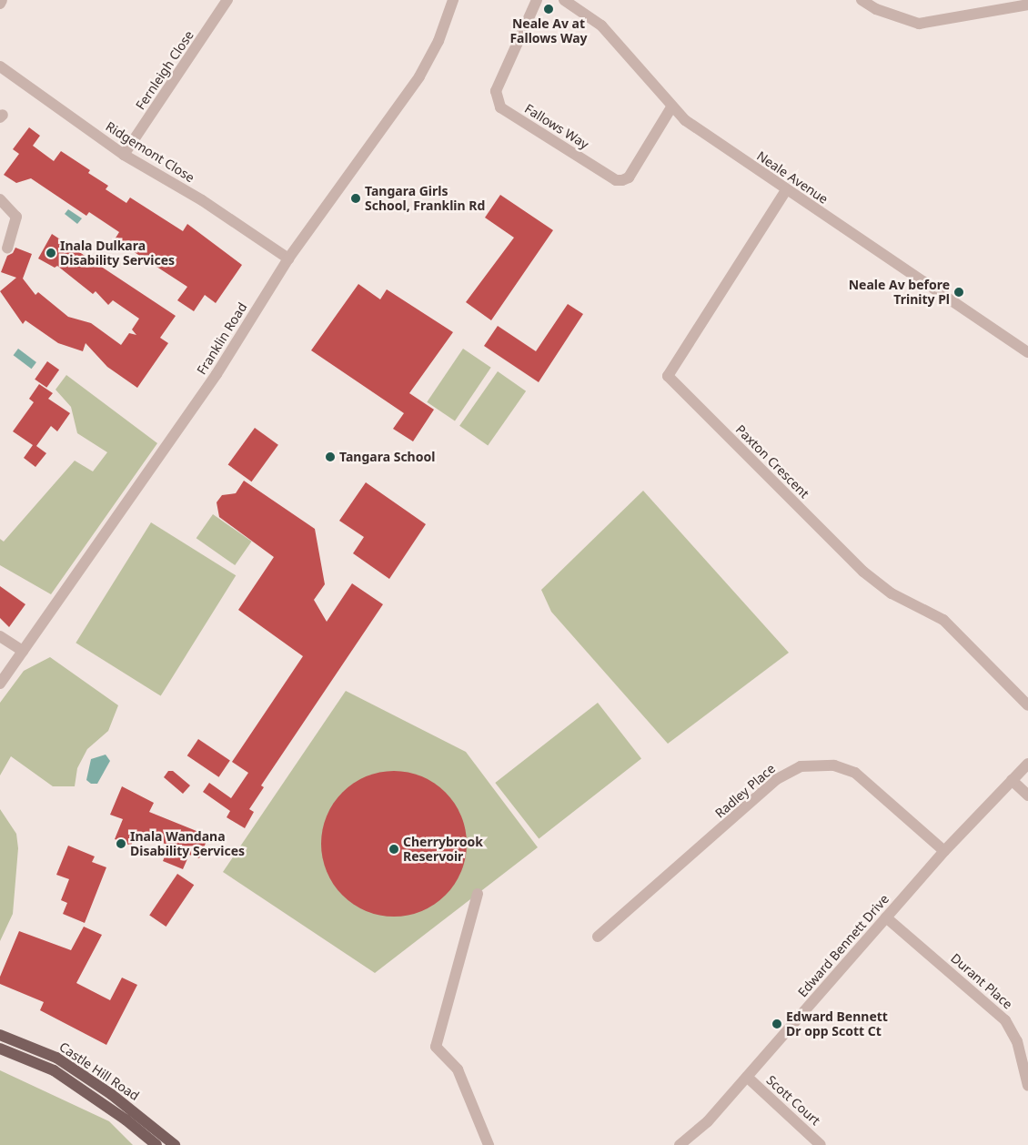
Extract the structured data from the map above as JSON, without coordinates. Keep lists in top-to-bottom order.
{
  "streets": {
    "main road": ["Castle Hill Road"],
    "street": [
      "Fernleigh Close",
      "Fallows Way",
      "Ridgemont Close",
      "Neale Avenue",
      "Franklin Road",
      "Paxton Crescent",
      "Radley Place",
      "Edward Bennett Drive",
      "Durant Place",
      "Scott Court"
    ]
  },
  "crossings": [
    ["Fernleigh Close", "Ridgemont Close"],
    ["Fallows Way", "Neale Avenue"],
    ["Ridgemont Close", "Franklin Road"],
    ["Neale Avenue", "Paxton Crescent"],
    ["Radley Place", "Edward Bennett Drive"],
    ["Edward Bennett Drive", "Durant Place"],
    ["Edward Bennett Drive", "Scott Court"]
  ],
  "places": [
    "Neale Av at Fallows Way",
    "Tangara Girls School, Franklin Rd",
    "Inala Dulkara Disability Services",
    "Neale Av before Trinity Pl",
    "Tangara School",
    "Inala Wandana Disability Services",
    "Cherrybrook Reservoir",
    "Edward Bennett Dr opp Scott Ct"
  ]
}
